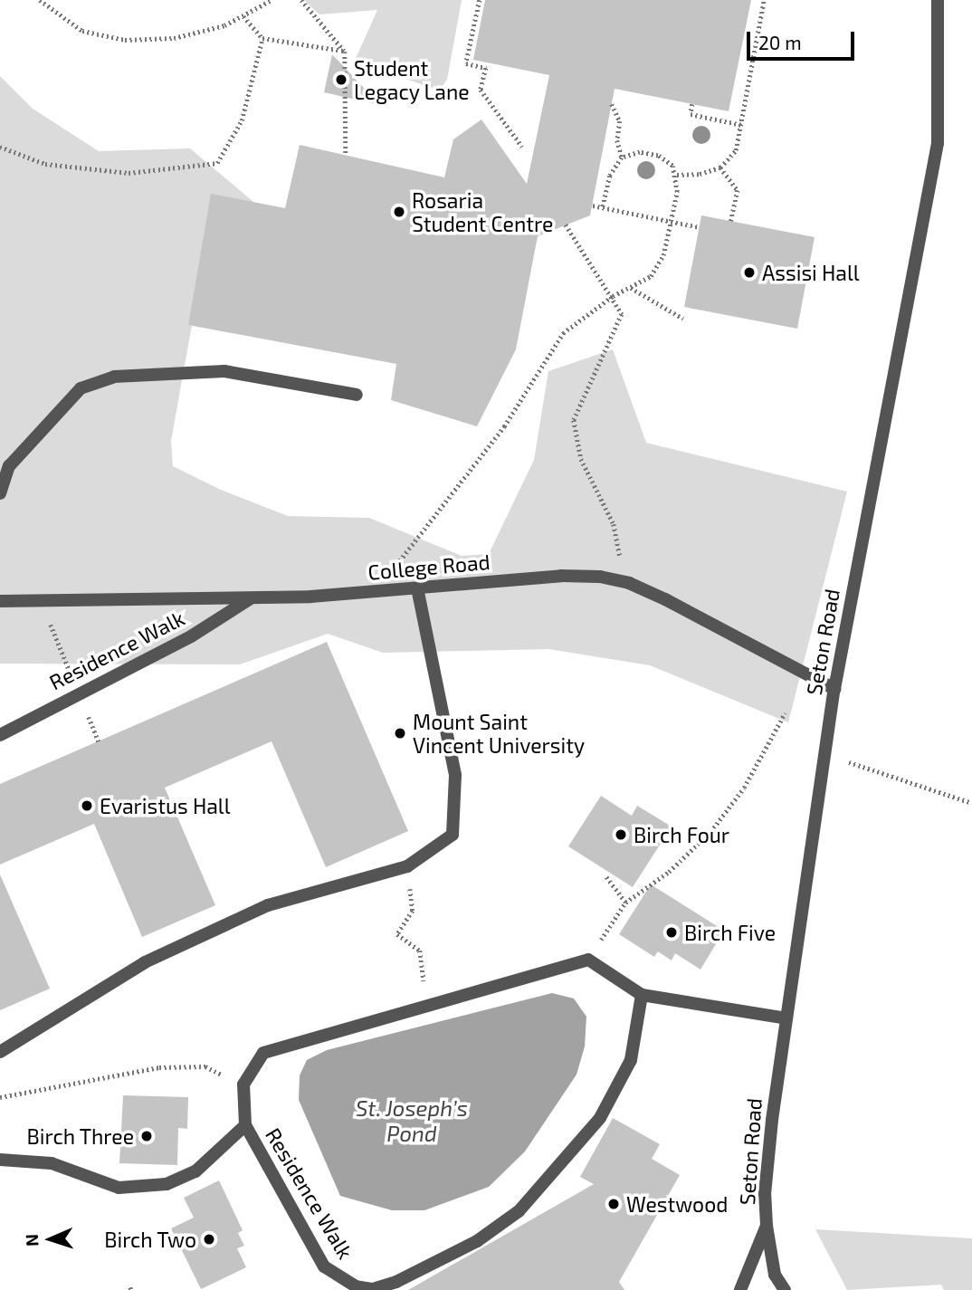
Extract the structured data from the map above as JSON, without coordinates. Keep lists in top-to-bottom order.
{
  "streets": {
    "street": ["College Road", "Seton Road", "Residence Walk"]
  },
  "crossings": [
    ["College Road", "Seton Road"],
    ["College Road", "Residence Walk"]
  ],
  "water": ["St. Joseph’s Pond"],
  "places": [
    "Student Legacy Lane",
    "Rosaria Student Centre",
    "Assisi Hall",
    "Mount Saint Vincent University",
    "Evaristus Hall",
    "Birch Four",
    "Birch Five",
    "Birch Three",
    "Westwood",
    "Birch Two"
  ],
  "scale_bar": "20 m",
  "north": "left"
}
